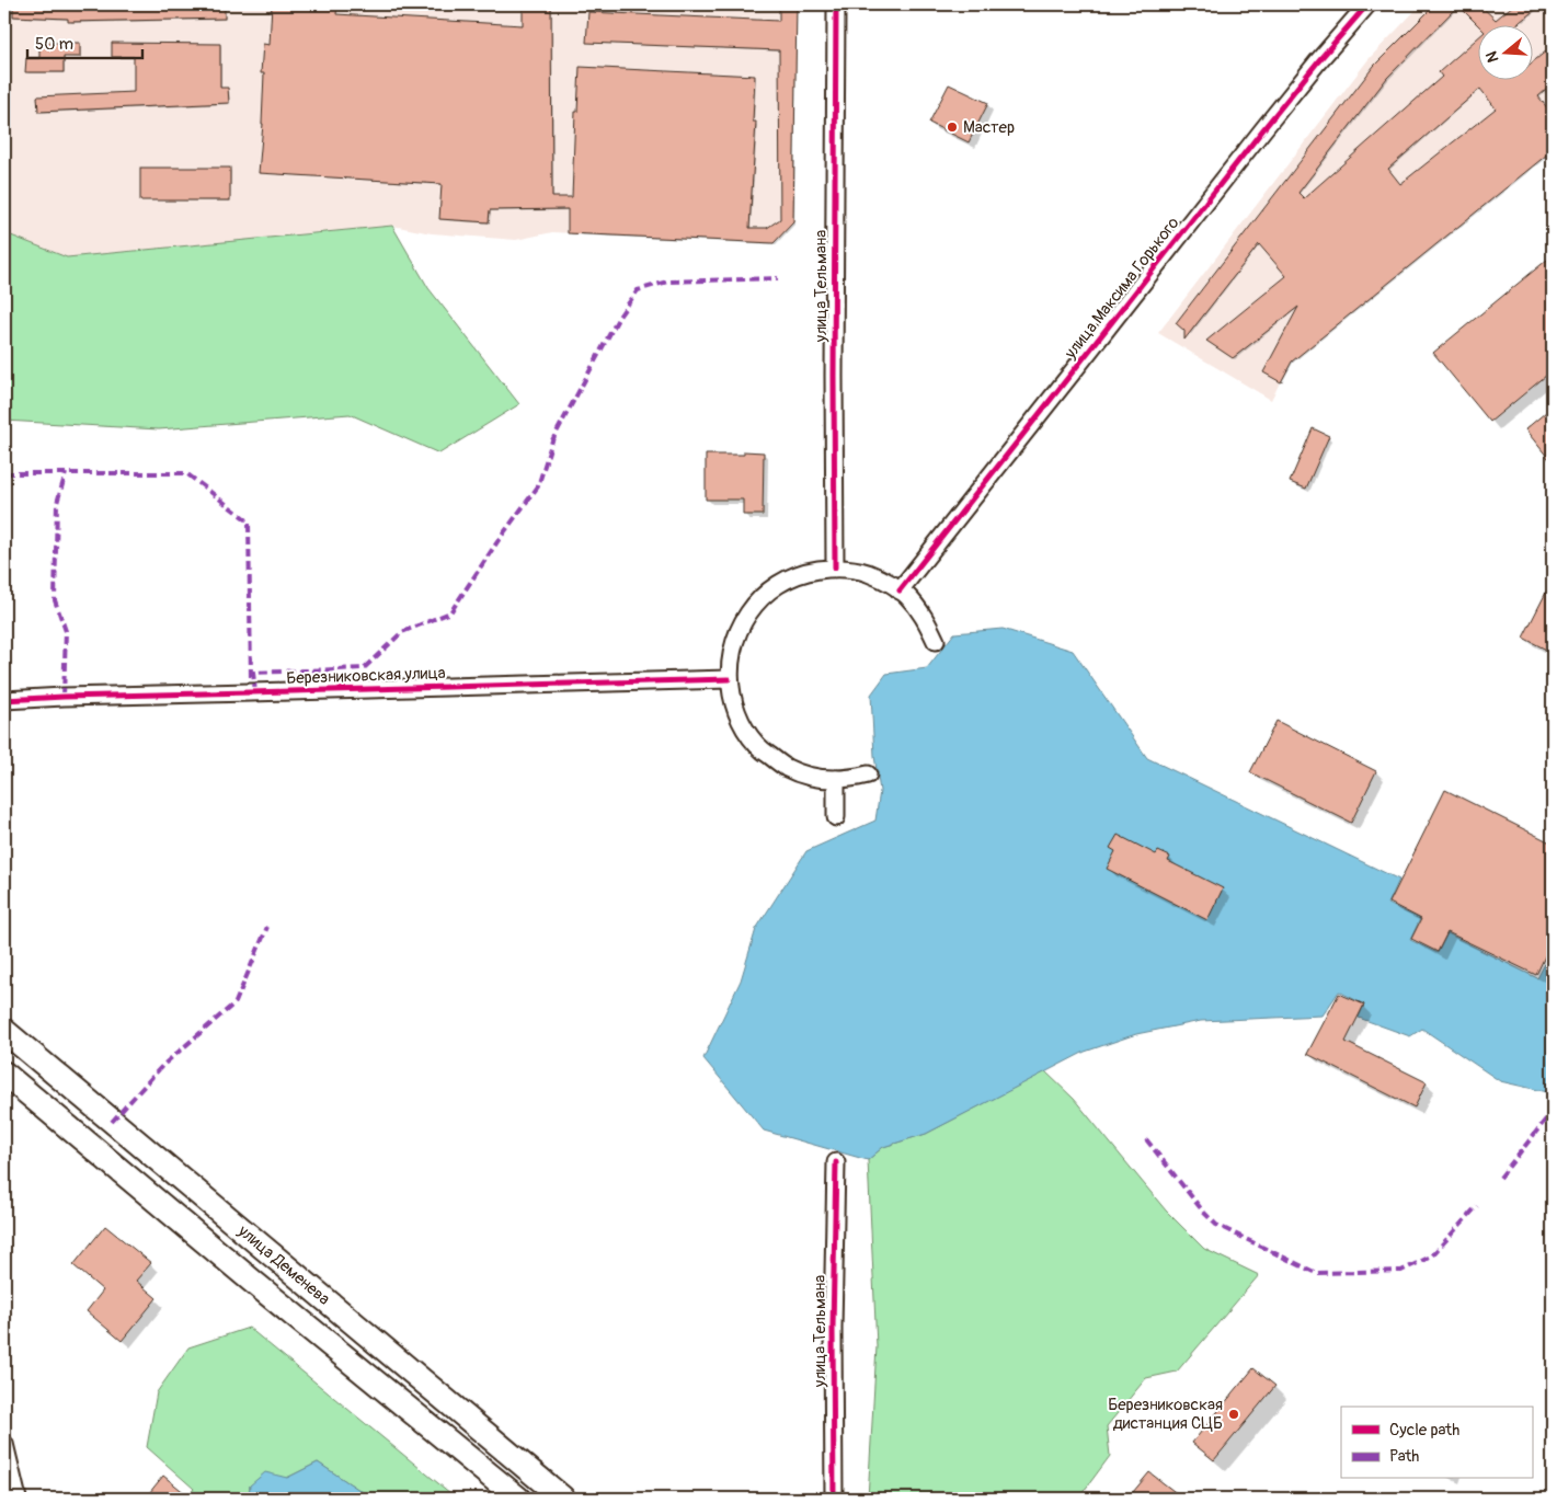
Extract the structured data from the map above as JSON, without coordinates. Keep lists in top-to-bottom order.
{
  "streets": {
    "main road": ["улица Деменева"],
    "street": ["улица Тельмана", "улица Максима Горького", "Березниковская улица"]
  },
  "places": ["Мастер", "Березниковская дистанция СЦБ"],
  "legend": ["Cycle path", "Path"],
  "scale_bar": "50 m",
  "north": "left"
}
